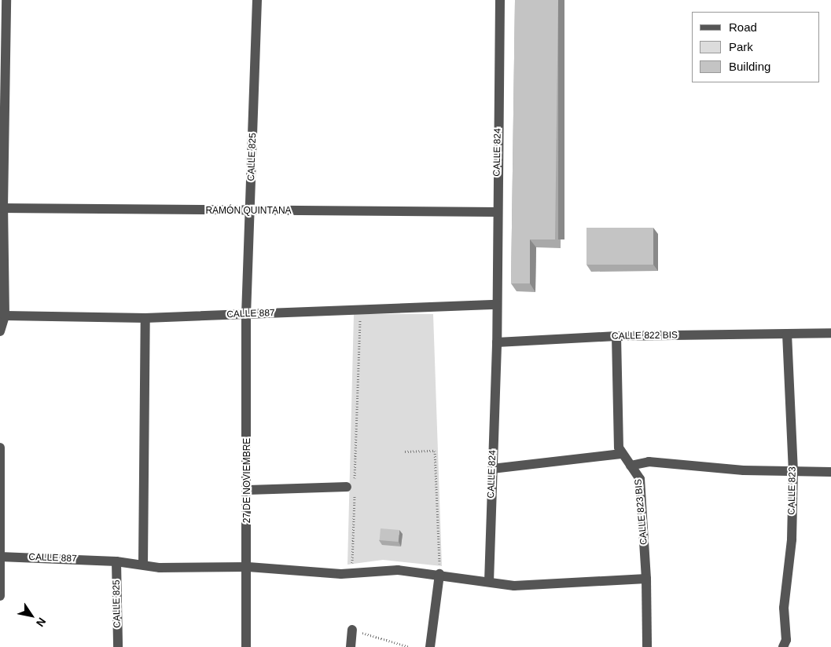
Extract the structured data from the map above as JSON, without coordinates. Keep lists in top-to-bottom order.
{
  "streets": {
    "street": [
      "CALLE 824",
      "CALLE 825",
      "RAMÓN QUINTANA",
      "CALLE 887",
      "CALLE 822 BIS",
      "27 DE NOVIEMBRE",
      "CALLE 823",
      "CALLE 823 BIS"
    ]
  },
  "crossings": [
    ["CALLE 824", "RAMÓN QUINTANA"],
    ["CALLE 824", "CALLE 887"],
    ["CALLE 824", "CALLE 822 BIS"],
    ["CALLE 825", "RAMÓN QUINTANA"],
    ["CALLE 825", "CALLE 887"],
    ["CALLE 825", "27 DE NOVIEMBRE"],
    ["CALLE 887", "27 DE NOVIEMBRE"],
    ["CALLE 887", "CALLE 823 BIS"],
    ["CALLE 822 BIS", "CALLE 823"]
  ],
  "legend": ["Road", "Park", "Building"],
  "north": "bottom right"
}
